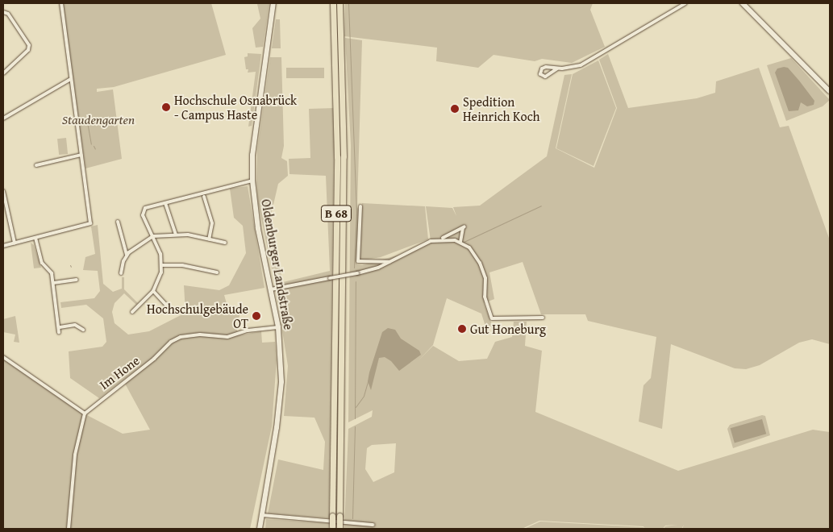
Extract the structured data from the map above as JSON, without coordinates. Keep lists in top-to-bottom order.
{
  "streets": {
    "highway": ["B 68"],
    "street": ["Oldenburger Landstraße", "Im Hone"]
  },
  "crossings": [
    ["Oldenburger Landstraße", "Im Hone"]
  ],
  "parks": ["Staudengarten"],
  "places": [
    "Hochschule Osnabrück - Campus Haste",
    "Spedition Heinrich Koch",
    "Hochschulgebäude OT",
    "Gut Honeburg"
  ]
}
